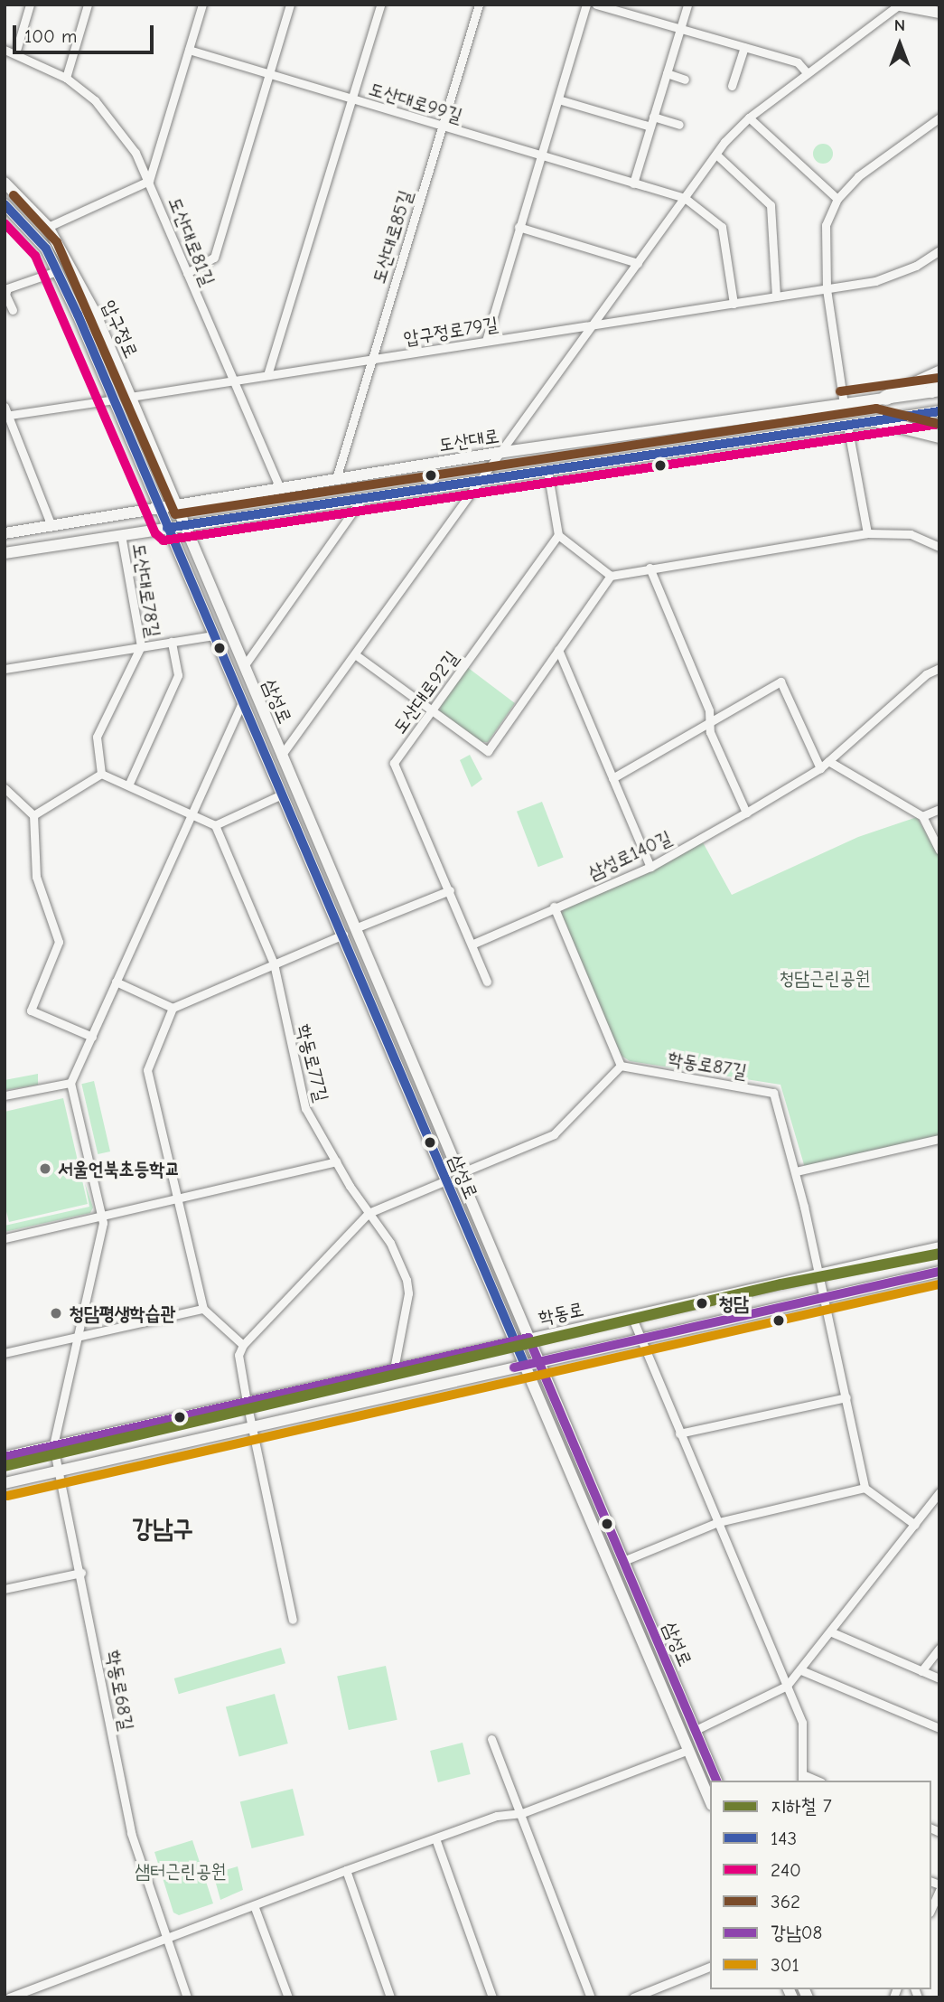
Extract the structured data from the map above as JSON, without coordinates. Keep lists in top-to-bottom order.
{
  "streets": {
    "main road": [
      "압구정로",
      "도산대로",
      "삼성로",
      "학동로"
    ],
    "street": [
      "도산대로99길",
      "도산대로85길",
      "도산대로81길",
      "압구정로79길",
      "도산대로78길",
      "도산대로92길",
      "삼성로140길",
      "학동로77길",
      "학동로87길",
      "학동로68길"
    ]
  },
  "crossings": [
    ["도산대로99길", "도산대로85길"],
    ["도산대로99길", "압구정로79길"],
    ["도산대로85길", "압구정로79길"],
    ["도산대로85길", "도산대로"],
    ["도산대로81길", "압구정로79길"],
    ["도산대로81길", "도산대로"],
    ["압구정로", "압구정로79길"],
    ["압구정로", "도산대로"],
    ["압구정로", "삼성로"],
    ["도산대로", "삼성로"],
    ["도산대로92길", "삼성로140길"],
    ["삼성로", "학동로"],
    ["학동로77길", "학동로"],
    ["학동로87길", "학동로"],
    ["학동로", "학동로68길"]
  ],
  "districts": ["강남구"],
  "parks": ["청담근린공원", "샘터근린공원"],
  "places": ["서울언북초등학교", "청담", "청담평생학습관"],
  "lines": [
    "transit line 362",
    "transit line 143",
    "transit line 240",
    "metro line 7",
    "transit line 강남08",
    "transit line 301"
  ],
  "legend": [
    "지하철 7",
    "143",
    "240",
    "362",
    "강남08",
    "301"
  ],
  "scale_bar": "100 m",
  "north": "top"
}
